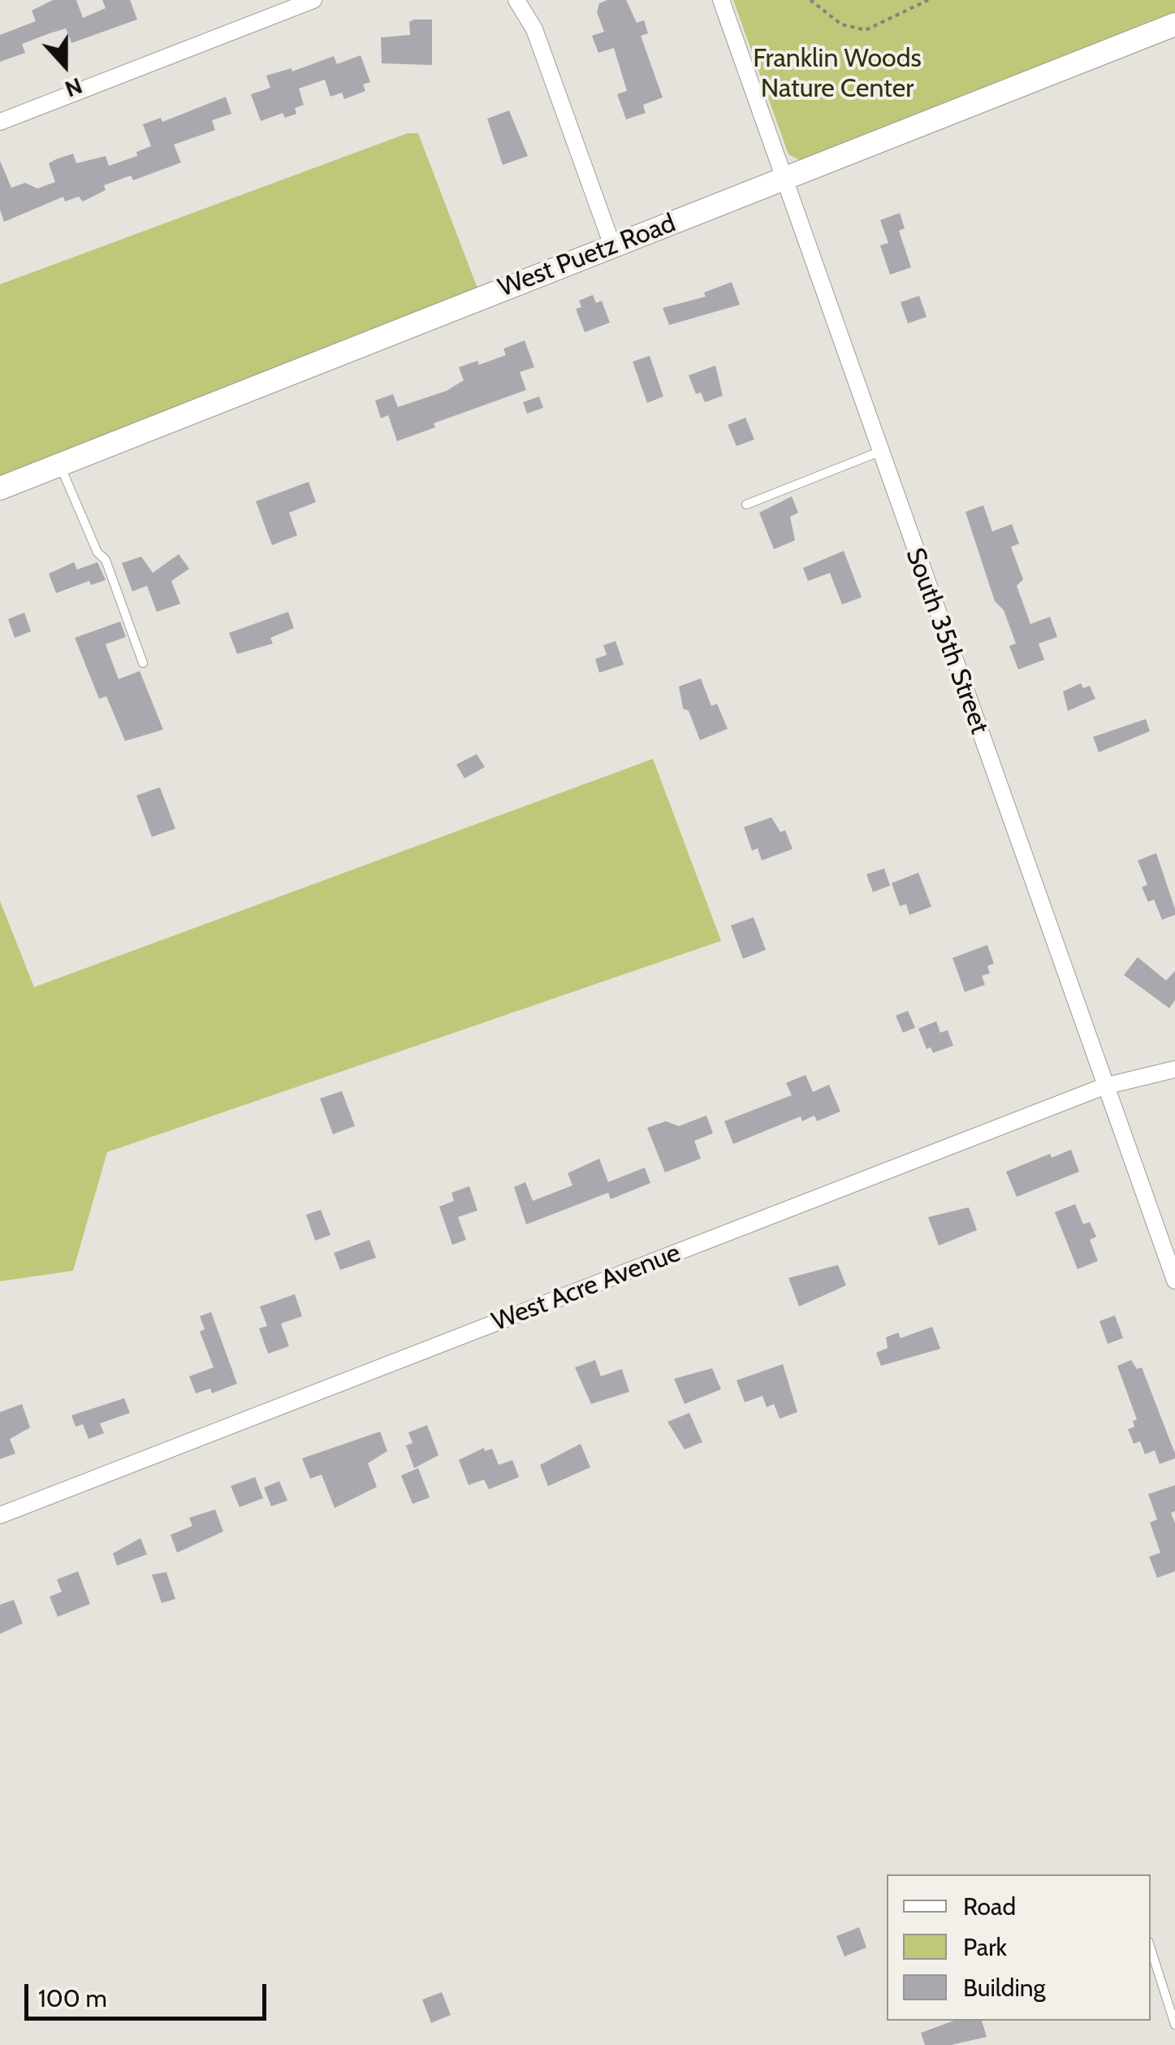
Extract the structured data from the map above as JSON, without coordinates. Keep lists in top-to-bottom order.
{
  "streets": {
    "street": ["West Puetz Road", "South 35th Street", "West Acre Avenue"]
  },
  "crossings": [
    ["West Puetz Road", "South 35th Street"],
    ["South 35th Street", "West Acre Avenue"]
  ],
  "parks": ["Franklin Woods Nature Center"],
  "legend": ["Road", "Park", "Building"],
  "scale_bar": "100 m",
  "north": "bottom"
}
